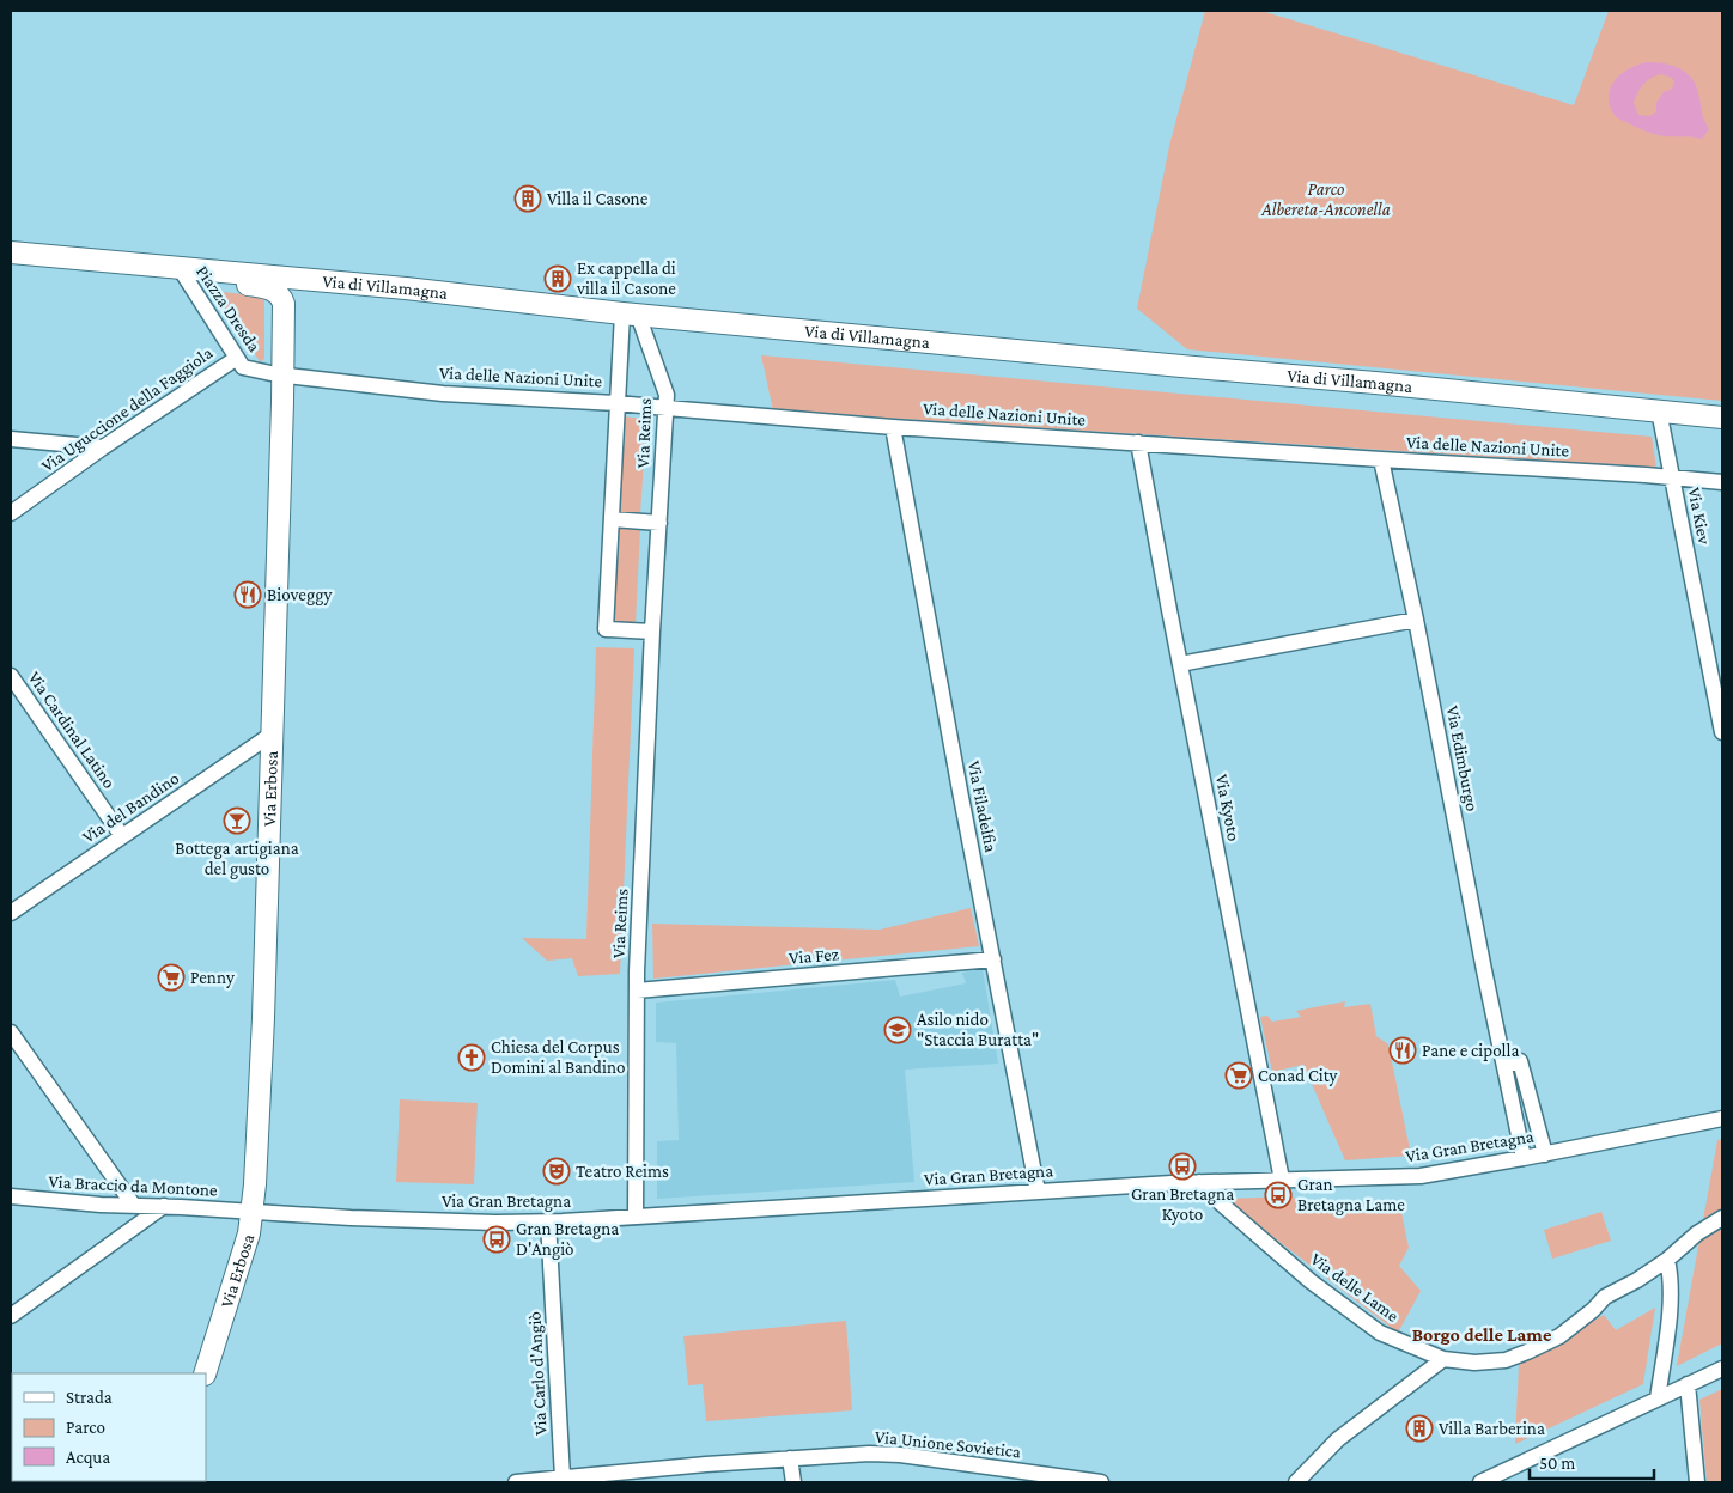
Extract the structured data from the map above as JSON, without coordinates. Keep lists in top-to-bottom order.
{
  "streets": {
    "main road": ["Via di Villamagna", "Via Erbosa"],
    "street": [
      "Piazza Dresda",
      "Via delle Nazioni Unite",
      "Via Uguccione della Faggiola",
      "Via Reims",
      "Via Kiev",
      "Via Cardinal Latino",
      "Via Edimburgo",
      "Via Filadelfia",
      "Via del Bandino",
      "Via Kyoto",
      "Via Fez",
      "Via Gran Bretagna",
      "Via Braccio da Montone",
      "Via delle Lame",
      "Via Carlo d'Angiò",
      "Via Unione Sovietica"
    ]
  },
  "crossings": [
    ["Via di Villamagna", "Piazza Dresda"],
    ["Via di Villamagna", "Via Reims"],
    ["Via di Villamagna", "Via Kiev"],
    ["Via di Villamagna", "Via Erbosa"],
    ["Piazza Dresda", "Via delle Nazioni Unite"],
    ["Piazza Dresda", "Via Uguccione della Faggiola"],
    ["Piazza Dresda", "Via Erbosa"],
    ["Via delle Nazioni Unite", "Via Reims"],
    ["Via delle Nazioni Unite", "Via Kiev"],
    ["Via delle Nazioni Unite", "Via Edimburgo"],
    ["Via delle Nazioni Unite", "Via Erbosa"],
    ["Via delle Nazioni Unite", "Via Filadelfia"],
    ["Via delle Nazioni Unite", "Via Kyoto"],
    ["Via Reims", "Via Fez"],
    ["Via Reims", "Via Gran Bretagna"],
    ["Via Cardinal Latino", "Via del Bandino"],
    ["Via Edimburgo", "Via Gran Bretagna"],
    ["Via Erbosa", "Via del Bandino"],
    ["Via Erbosa", "Via Gran Bretagna"],
    ["Via Erbosa", "Via Braccio da Montone"],
    ["Via Filadelfia", "Via Fez"],
    ["Via Filadelfia", "Via Gran Bretagna"],
    ["Via Kyoto", "Via Gran Bretagna"],
    ["Via Gran Bretagna", "Via Braccio da Montone"],
    ["Via Gran Bretagna", "Via delle Lame"],
    ["Via Gran Bretagna", "Via Carlo d'Angiò"],
    ["Via Carlo d'Angiò", "Via Unione Sovietica"]
  ],
  "districts": ["Borgo delle Lame"],
  "parks": ["Parco Albereta-Anconella"],
  "places": {
    "building": ["Villa il Casone", "Ex cappella di villa il Casone", "Villa Barberina"],
    "restaurant": ["Bioveggy", "Pane e cipolla"],
    "bar": ["Bottega artigiana del gusto"],
    "supermarket": ["Penny", "Conad City"],
    "school or university": ["Asilo nido \"Staccia Buratta\""],
    "church": ["Chiesa del Corpus Domini al Bandino"],
    "bus stop": ["Gran Bretagna Kyoto", "Gran Bretagna Lame", "Gran Bretagna D'Angiò"],
    "theatre": ["Teatro Reims"]
  },
  "legend": ["Strada", "Parco", "Acqua"],
  "scale_bar": "50 m"
}
